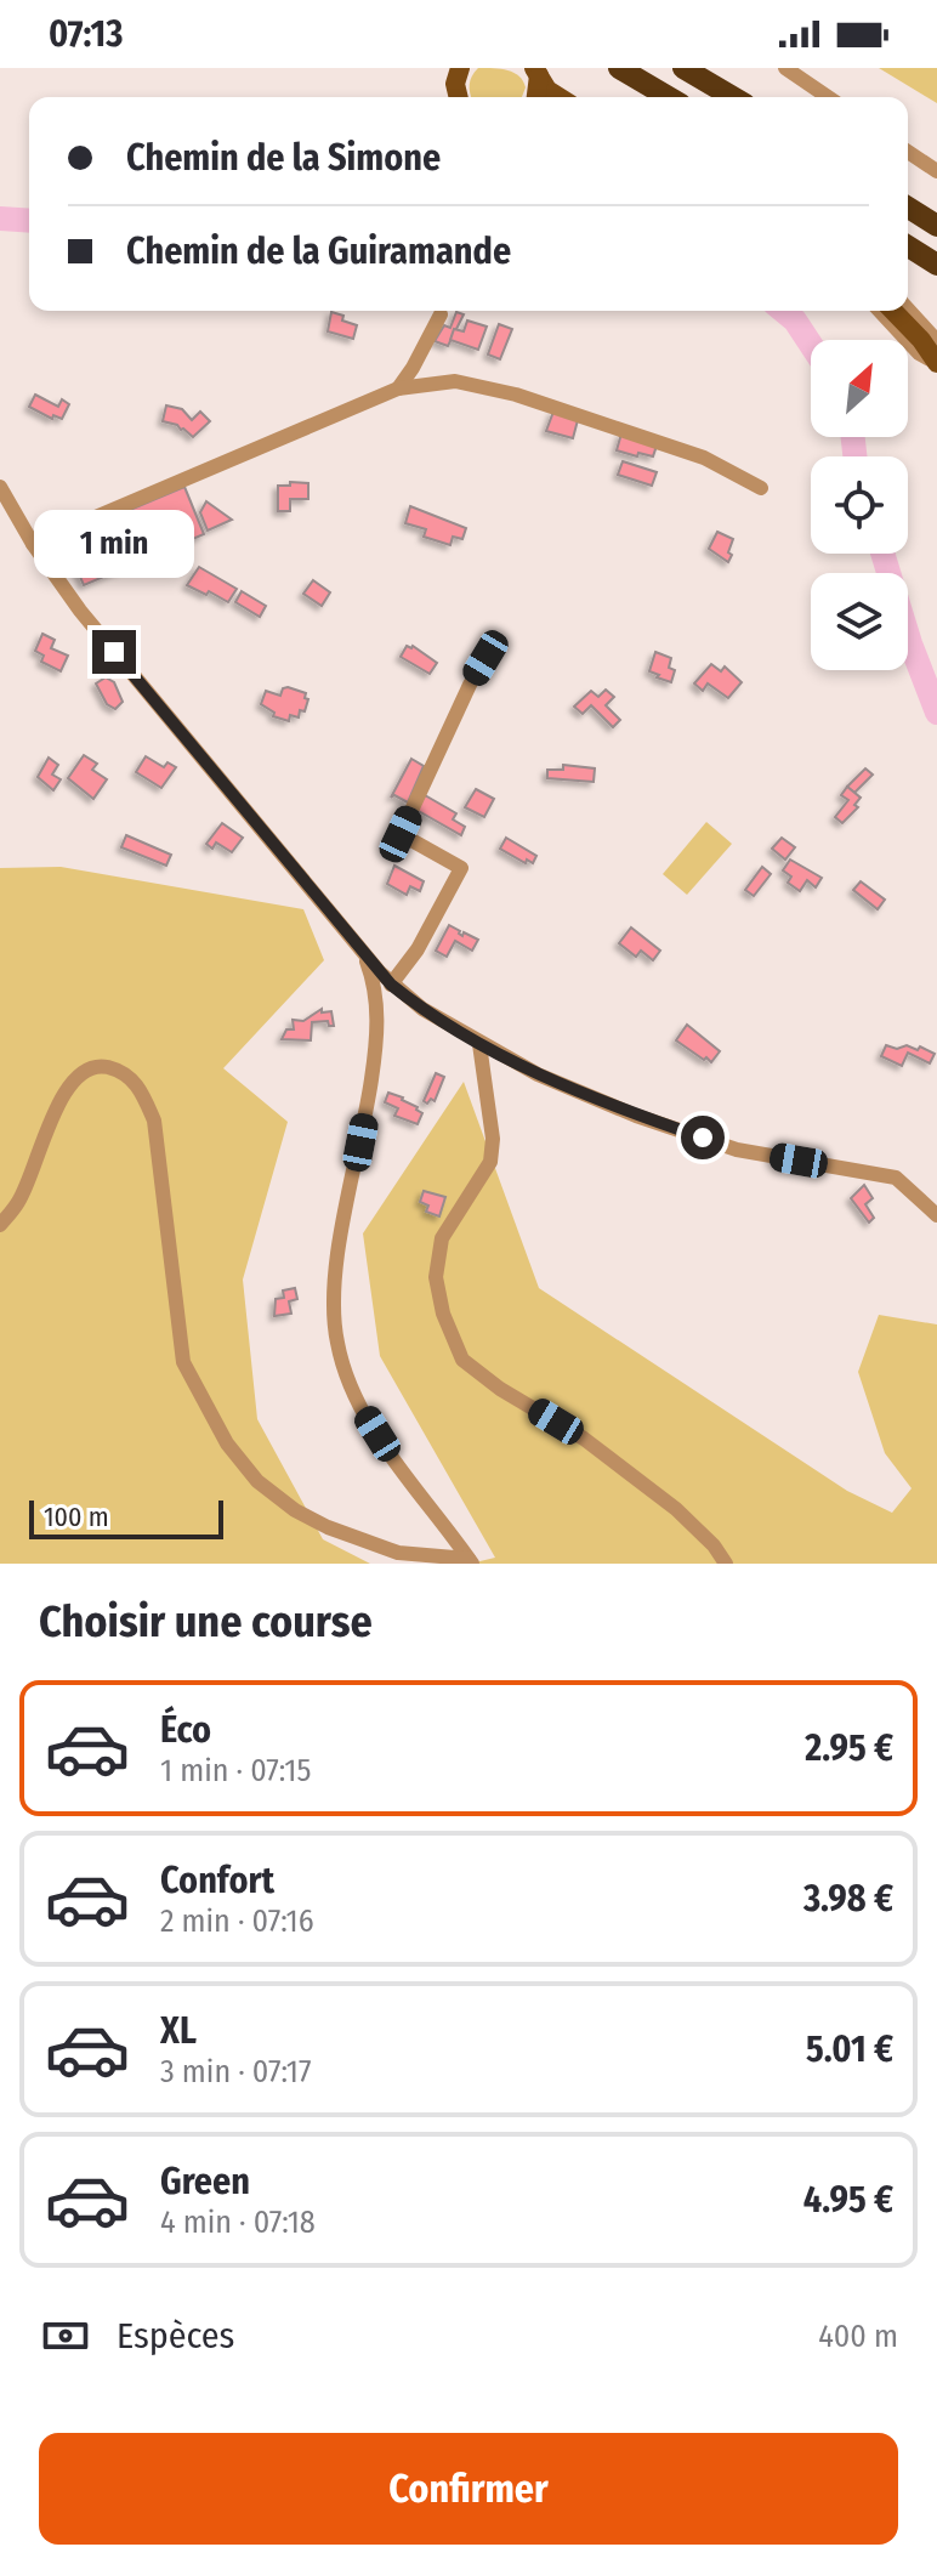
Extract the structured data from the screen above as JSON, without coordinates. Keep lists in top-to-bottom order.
{
  "scale_bar": "100 m",
  "north": "top right",
  "page": {
    "status": "07:13",
    "banner": ["Chemin de la Simone", "Chemin de la Guiramande"],
    "bubble": "1 min",
    "scale": "100 m",
    "heading": "Choisir une course",
    "list": [
      {
        "name": "Éco",
        "note": "1 min · 07:15",
        "value": "2.95 €"
      },
      {
        "name": "Confort",
        "note": "2 min · 07:16",
        "value": "3.98 €"
      },
      {
        "name": "XL",
        "note": "3 min · 07:17",
        "value": "5.01 €"
      },
      {
        "name": "Green",
        "note": "4 min · 07:18",
        "value": "4.95 €"
      }
    ],
    "pay": ["Espèces", "400 m"],
    "buttons": "Confirmer"
  }
}
